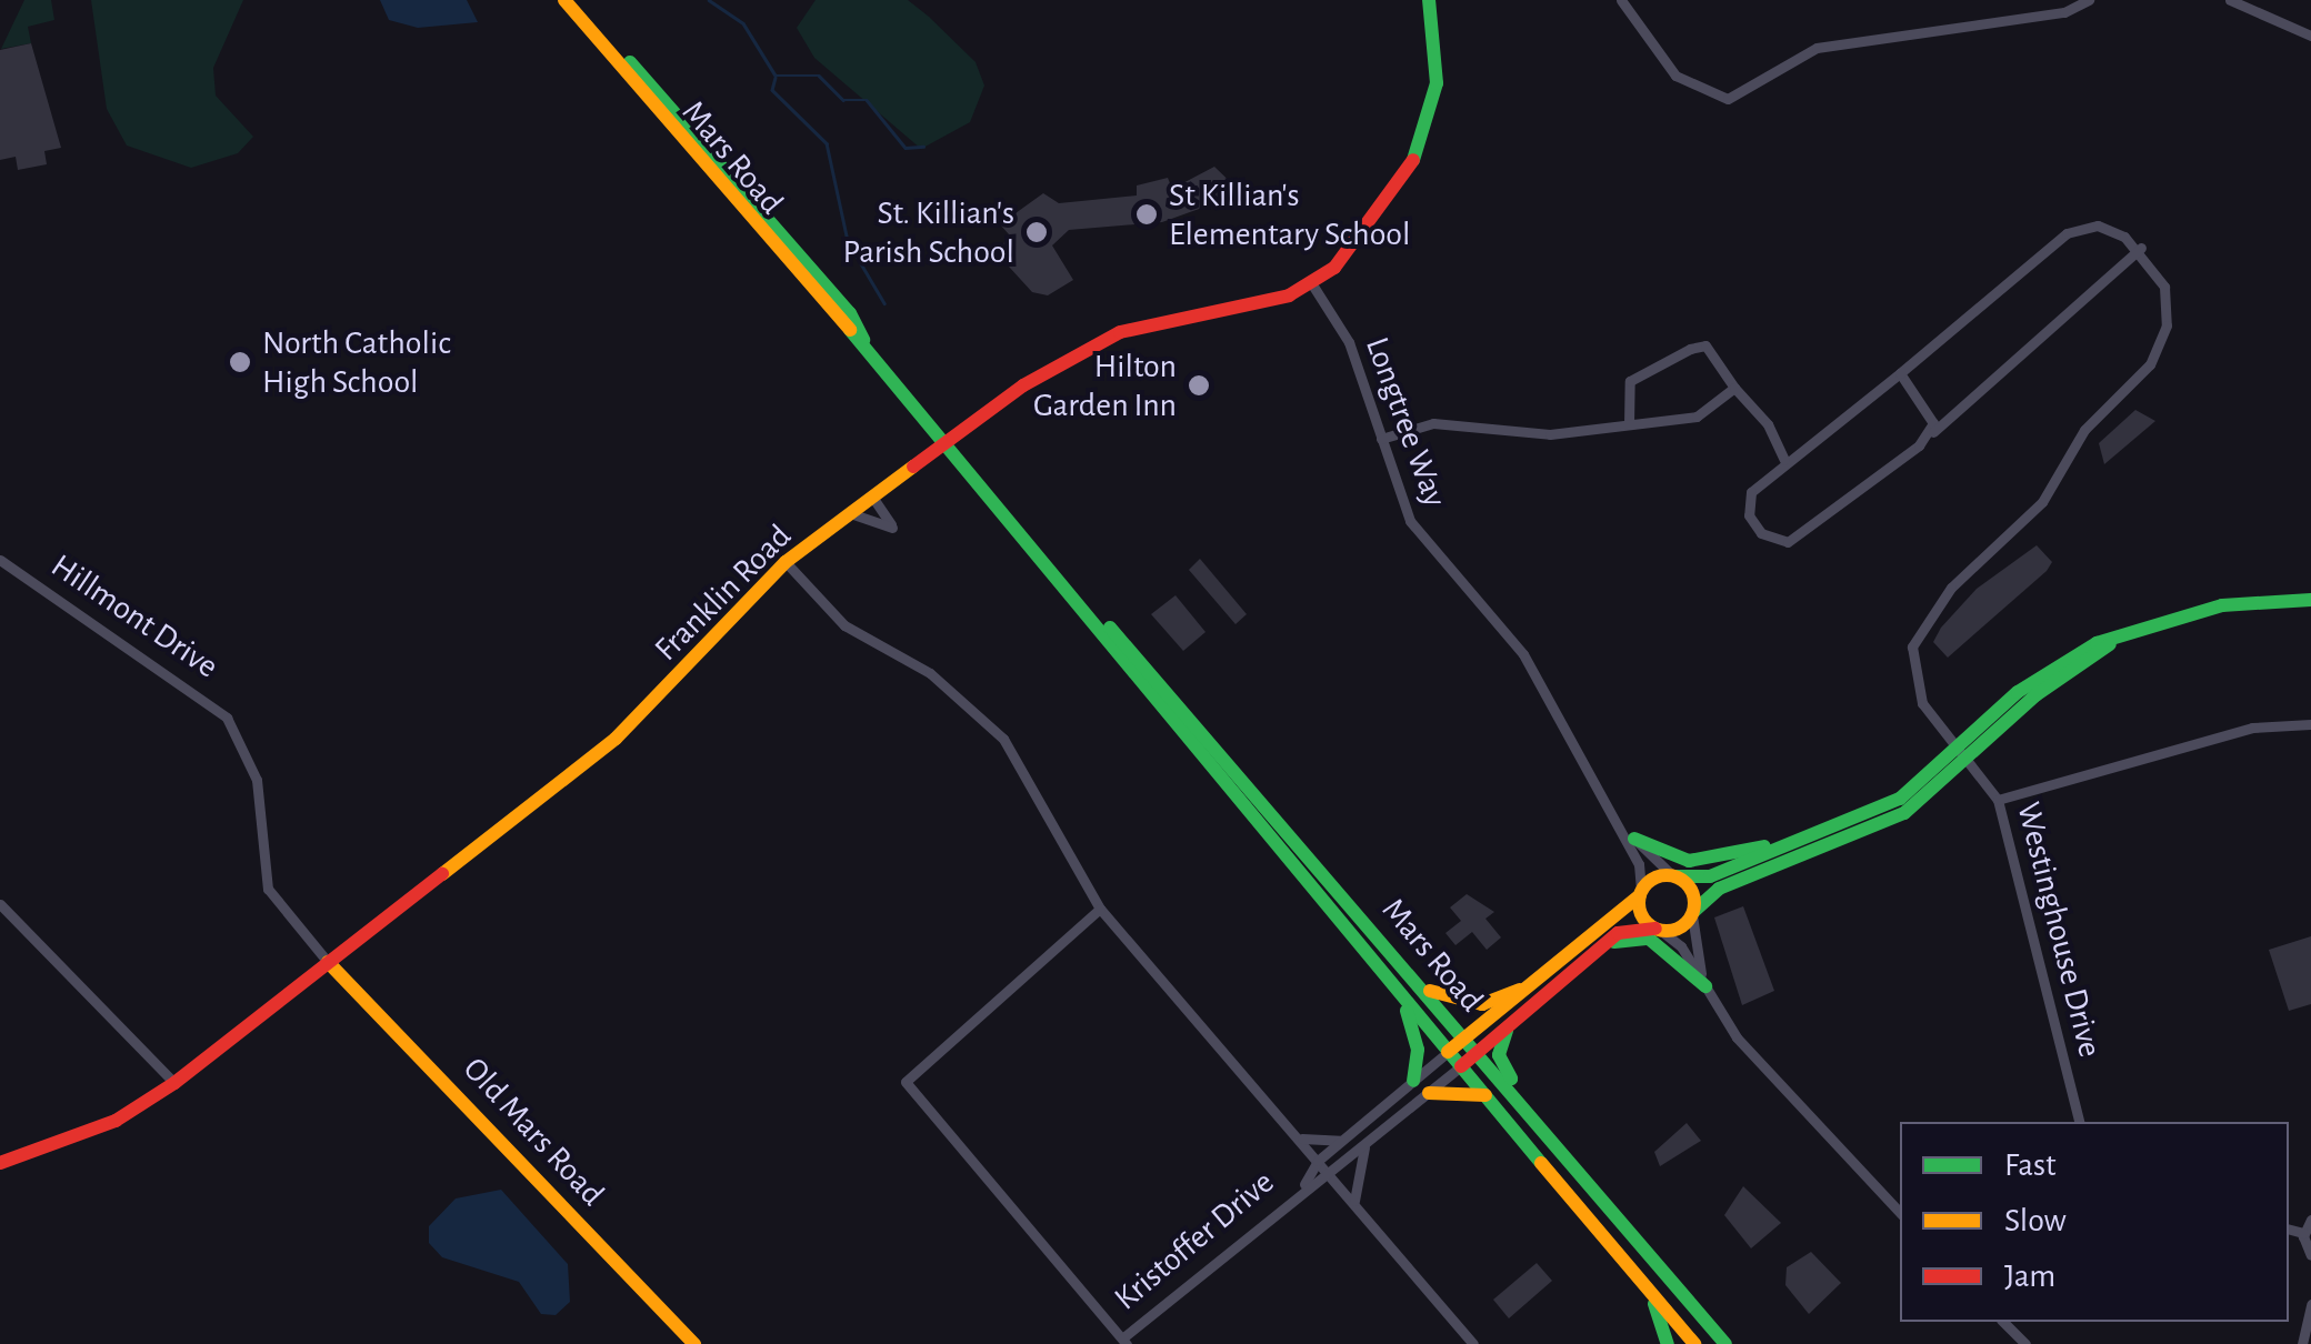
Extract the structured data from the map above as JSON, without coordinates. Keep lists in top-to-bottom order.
{
  "streets": {
    "street": [
      "Mars Road",
      "Longtree Way",
      "Franklin Road",
      "Hillmont Drive",
      "Westinghouse Drive",
      "Old Mars Road",
      "Kristoffer Drive"
    ]
  },
  "crossings": [
    ["Mars Road", "Franklin Road"],
    ["Mars Road", "Kristoffer Drive"],
    ["Longtree Way", "Franklin Road"],
    ["Franklin Road", "Hillmont Drive"],
    ["Franklin Road", "Old Mars Road"],
    ["Hillmont Drive", "Old Mars Road"]
  ],
  "places": [
    "St Killian's Elementary School",
    "St. Killian's Parish School",
    "North Catholic High School",
    "Hilton Garden Inn"
  ],
  "legend": ["Fast", "Slow", "Jam"]
}
